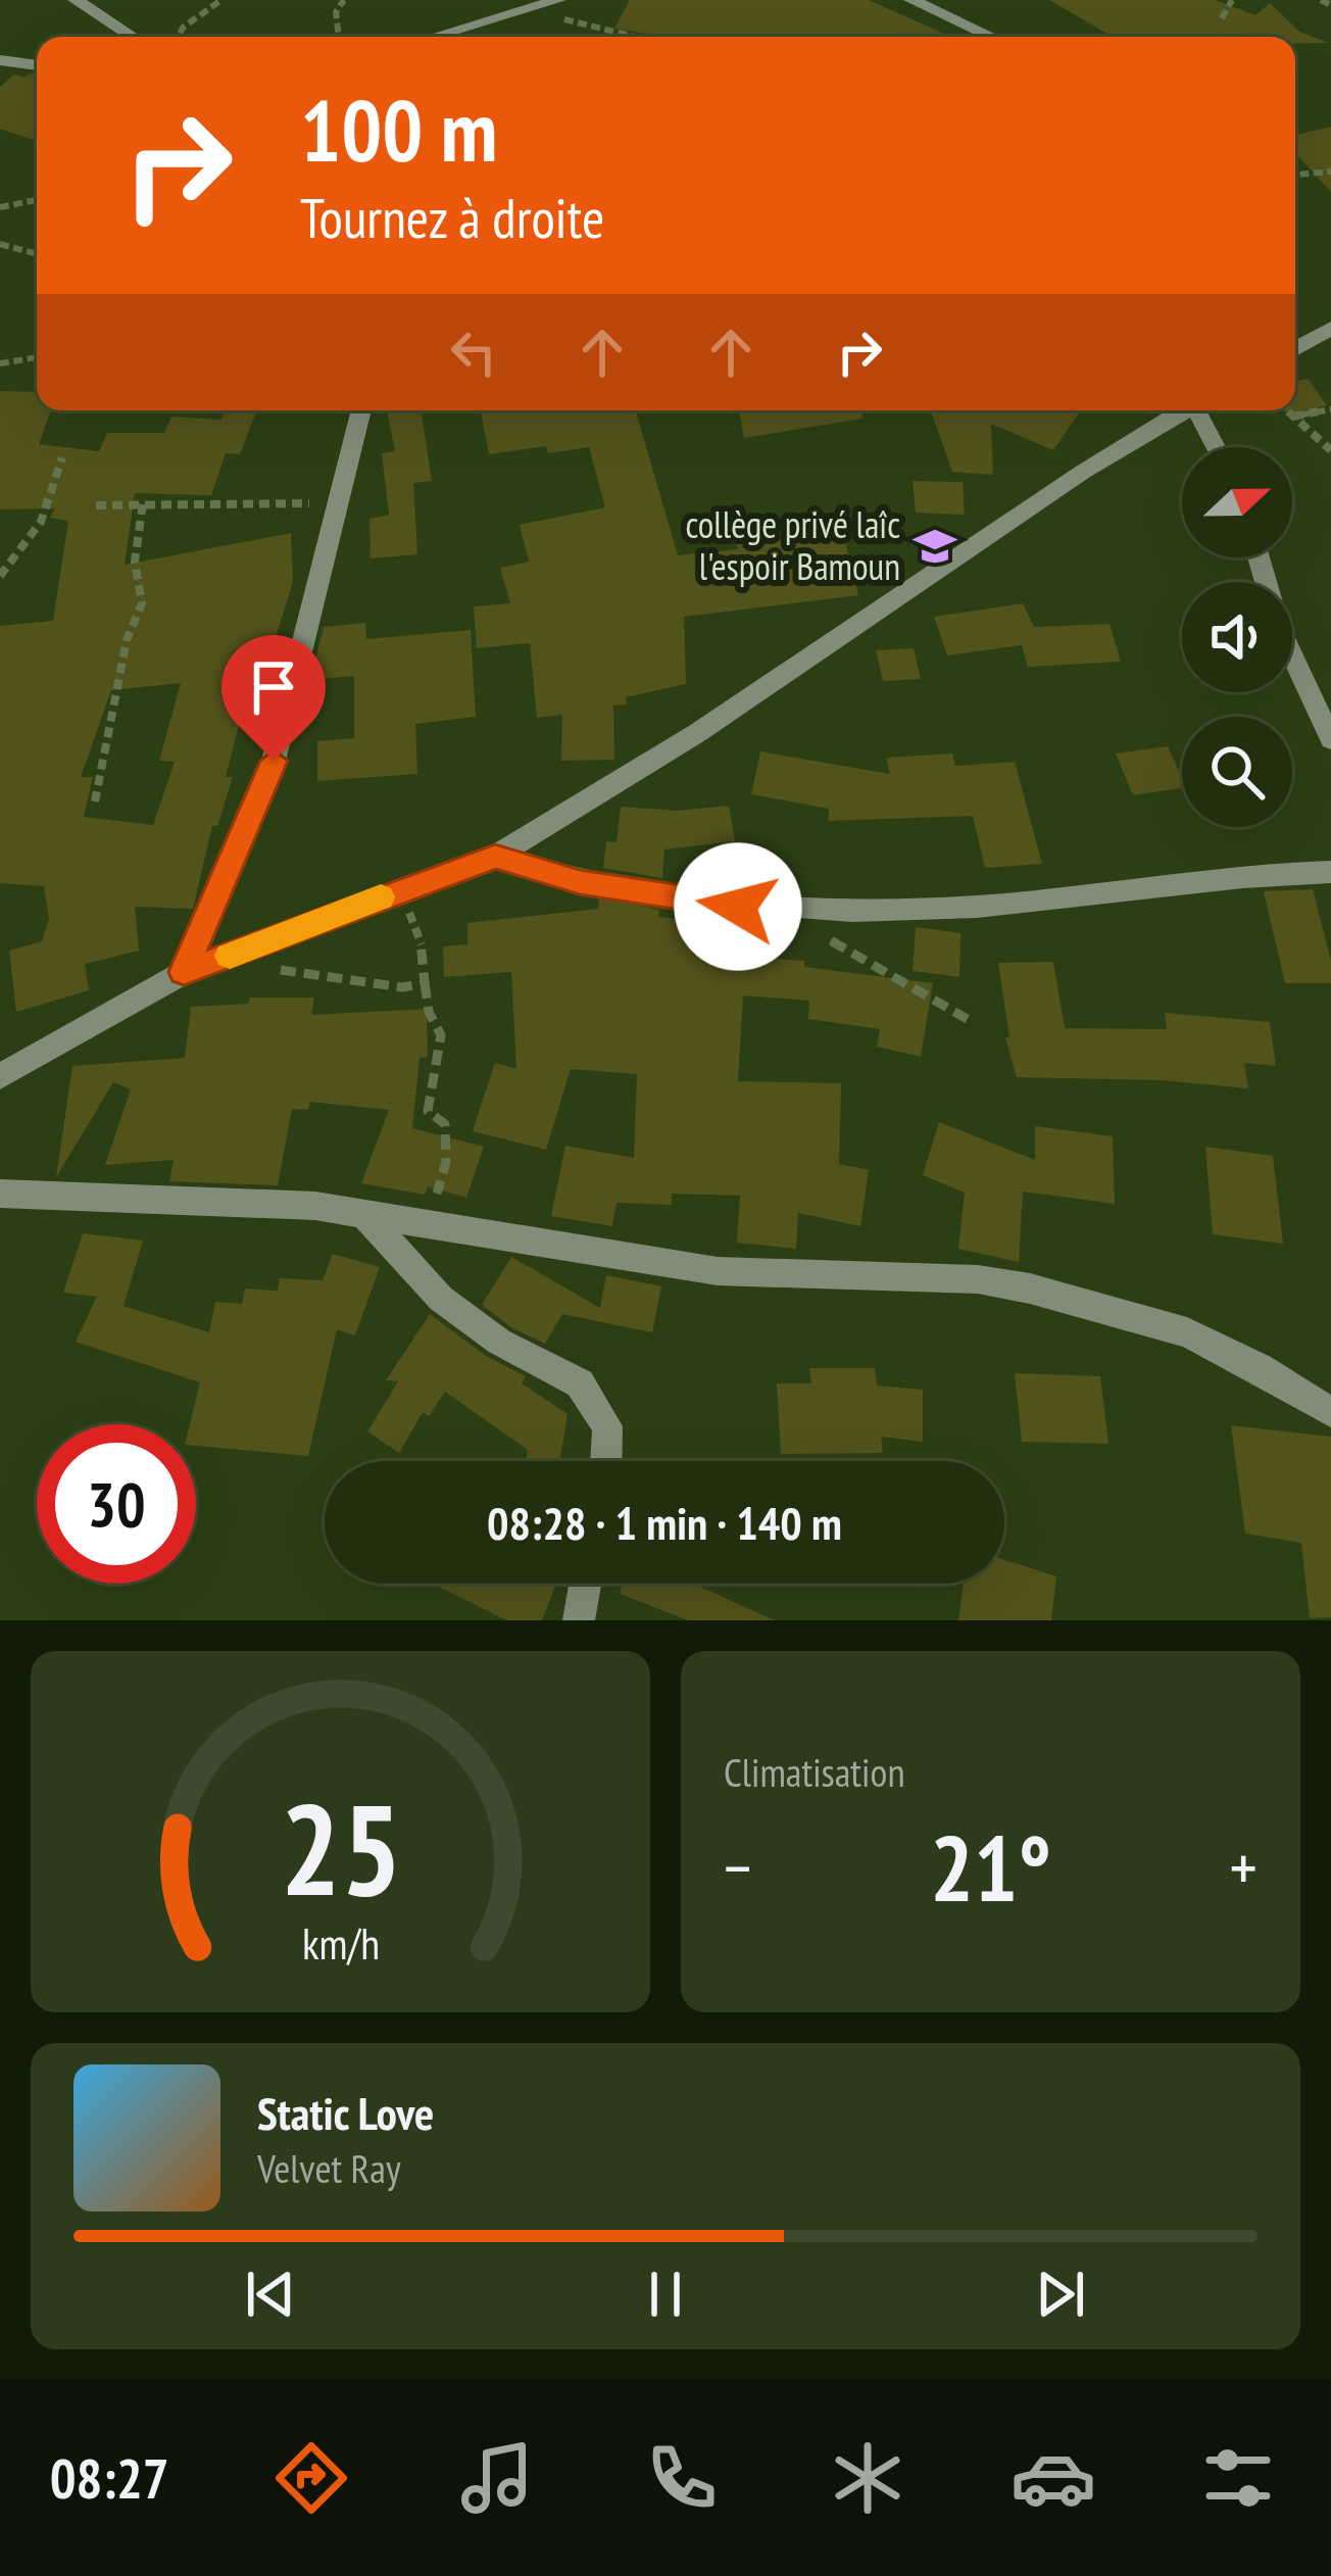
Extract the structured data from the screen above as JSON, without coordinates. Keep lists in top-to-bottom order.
{
  "places": {
    "school or university": ["collège privé laîc l'espoir Bamoun"]
  },
  "north": "right",
  "page": {
    "turn": ["100 m", "Tournez à droite"],
    "limit": "30",
    "trip": "08:28 · 1 min · 140 m",
    "tile": "Climatisation",
    "heat": ["−", "21°", "+"],
    "song": ["Static Love", "Velvet Ray"],
    "tabs": "08:27",
    "gauge": ["25", "km/h"]
  }
}
